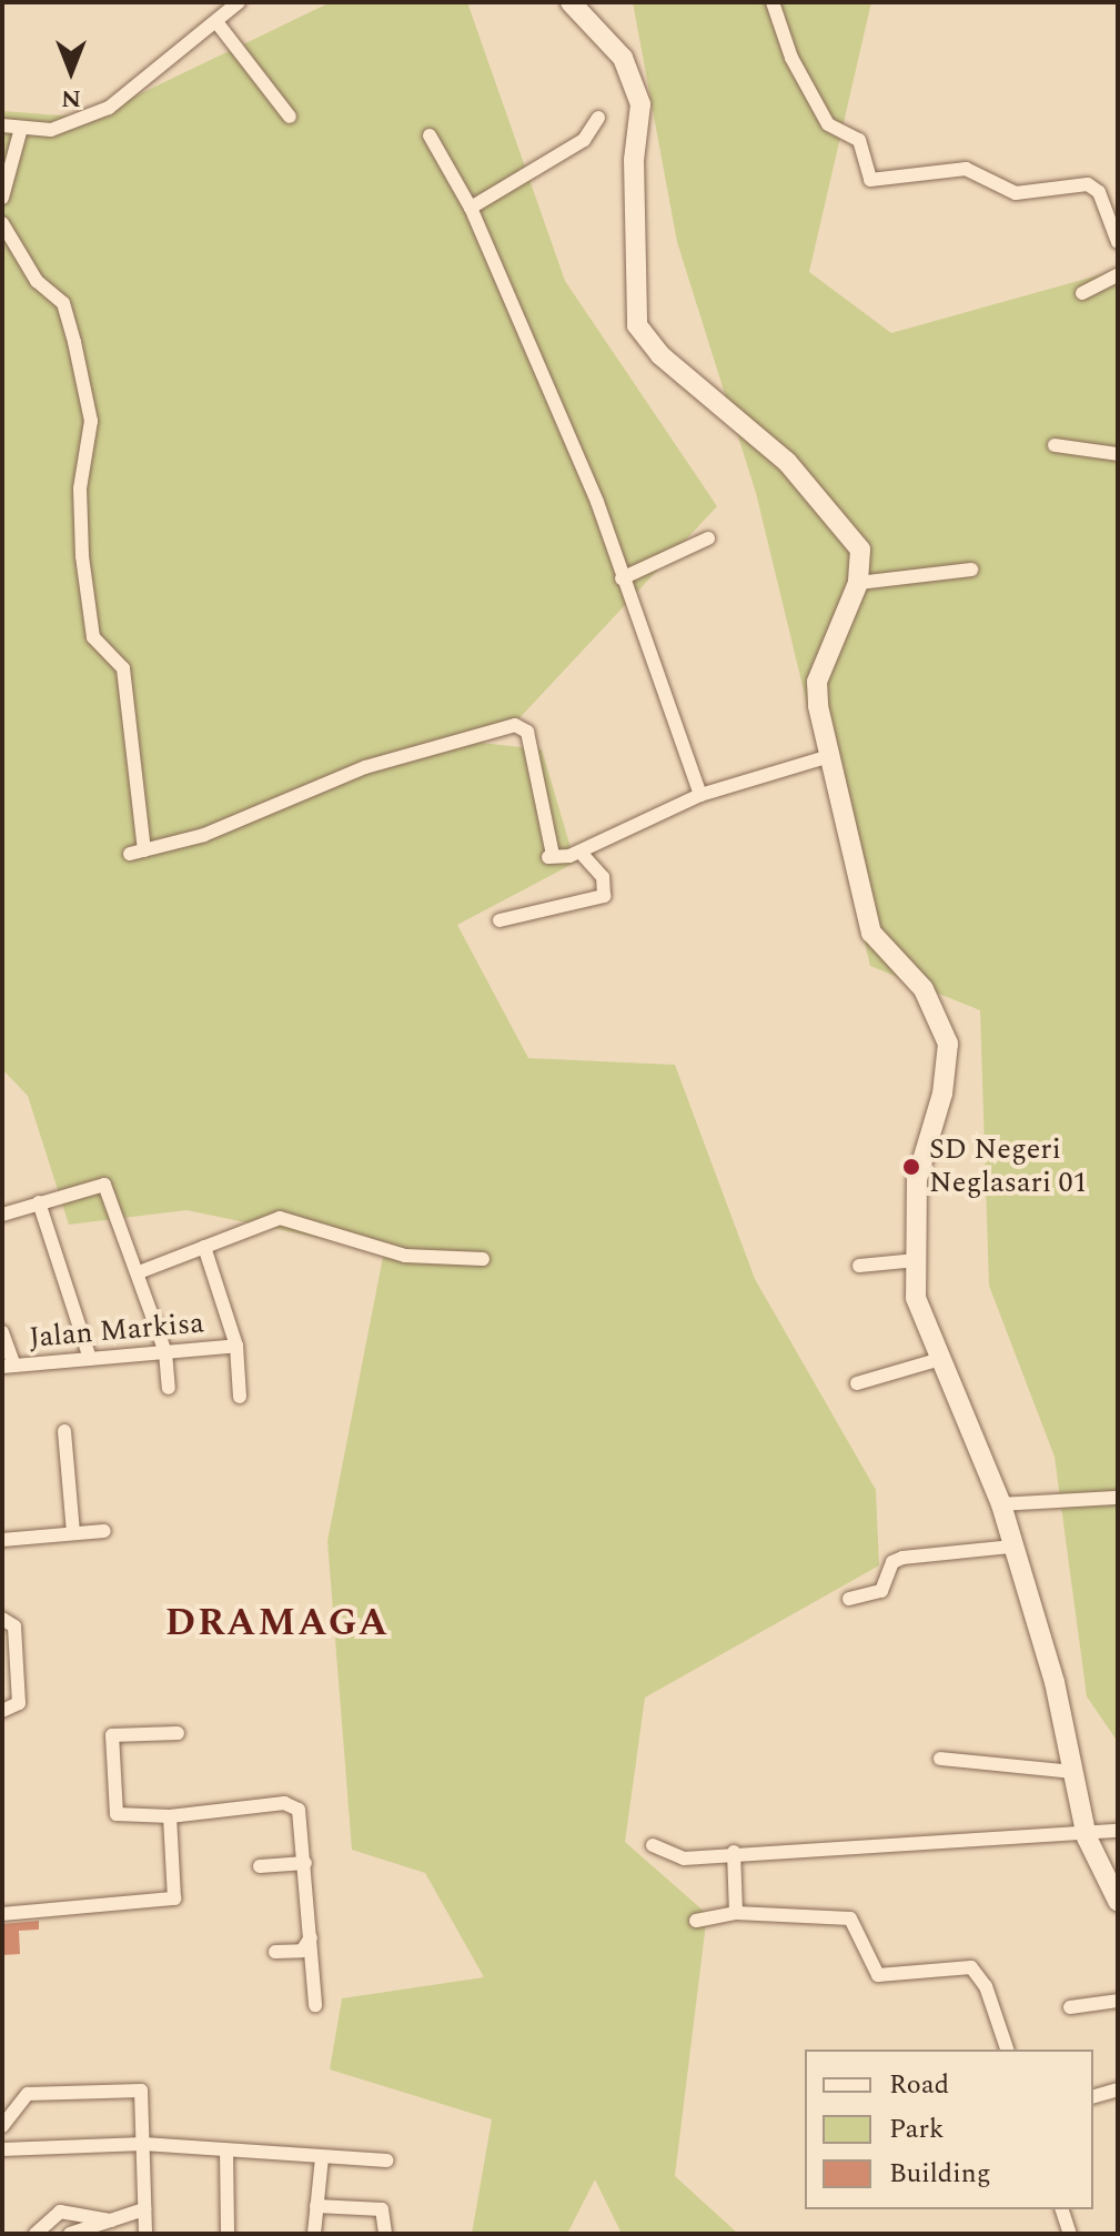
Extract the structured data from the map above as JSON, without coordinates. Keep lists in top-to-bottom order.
{
  "streets": {
    "street": ["Jalan Markisa"]
  },
  "districts": ["DRAMAGA"],
  "places": ["SD Negeri Neglasari 01"],
  "legend": ["Road", "Park", "Building"],
  "north": "bottom"
}
